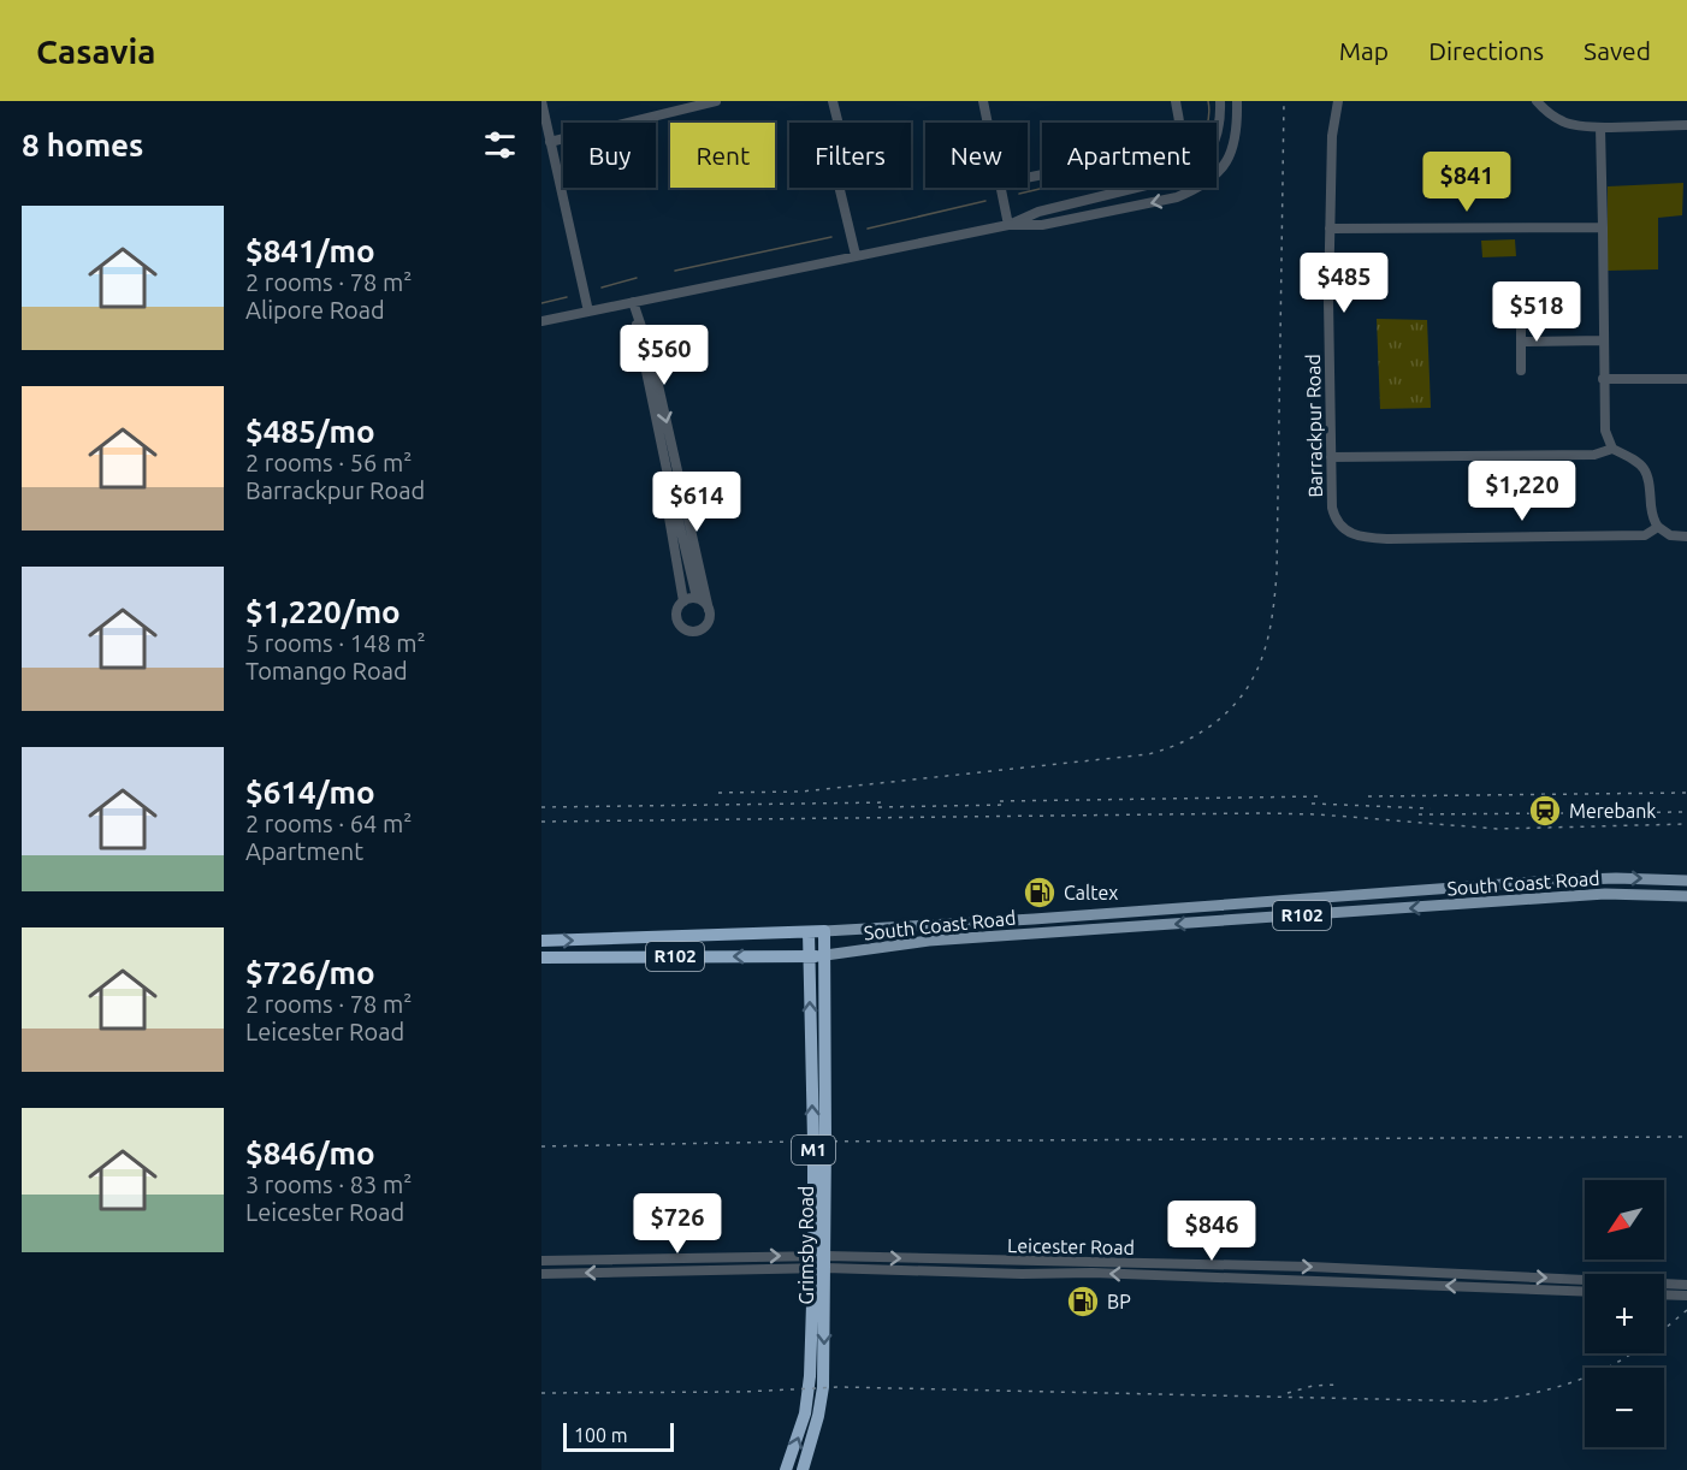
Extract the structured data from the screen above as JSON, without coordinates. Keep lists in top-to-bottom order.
{
  "streets": {
    "highway": [
      "South Coast Road",
      "R102",
      "M1",
      "Grimsby Road"
    ],
    "street": ["Barrackpur Road", "Leicester Road"]
  },
  "crossings": [
    ["South Coast Road", "Grimsby Road"],
    ["Grimsby Road", "Leicester Road"]
  ],
  "places": {
    "station": ["Merebank"],
    "fuel station": ["Caltex", "BP"]
  },
  "scale_bar": "100 m",
  "north": "bottom left",
  "page": {
    "header": "Casavia",
    "nav": ["Map", "Directions", "Saved"],
    "heading": "8 homes",
    "chip": [
      "Buy",
      "Rent",
      "Filters",
      "New",
      "Apartment"
    ],
    "price": [
      "$841",
      "$485",
      "$518",
      "$560",
      "$1,220",
      "$614",
      "$726",
      "$846"
    ],
    "list": [
      {
        "name": "$841/mo",
        "note": "2 rooms · 78 m² · Alipore Road"
      },
      {
        "name": "$485/mo",
        "note": "2 rooms · 56 m² · Barrackpur Road"
      },
      {
        "name": "$1,220/mo",
        "note": "5 rooms · 148 m² · Tomango Road"
      },
      {
        "name": "$614/mo",
        "note": "2 rooms · 64 m² · Apartment"
      },
      {
        "name": "$726/mo",
        "note": "2 rooms · 78 m² · Leicester Road"
      },
      {
        "name": "$846/mo",
        "note": "3 rooms · 83 m² · Leicester Road"
      }
    ],
    "map_buttons": ["+", "−"],
    "scale": "100 m"
  }
}
